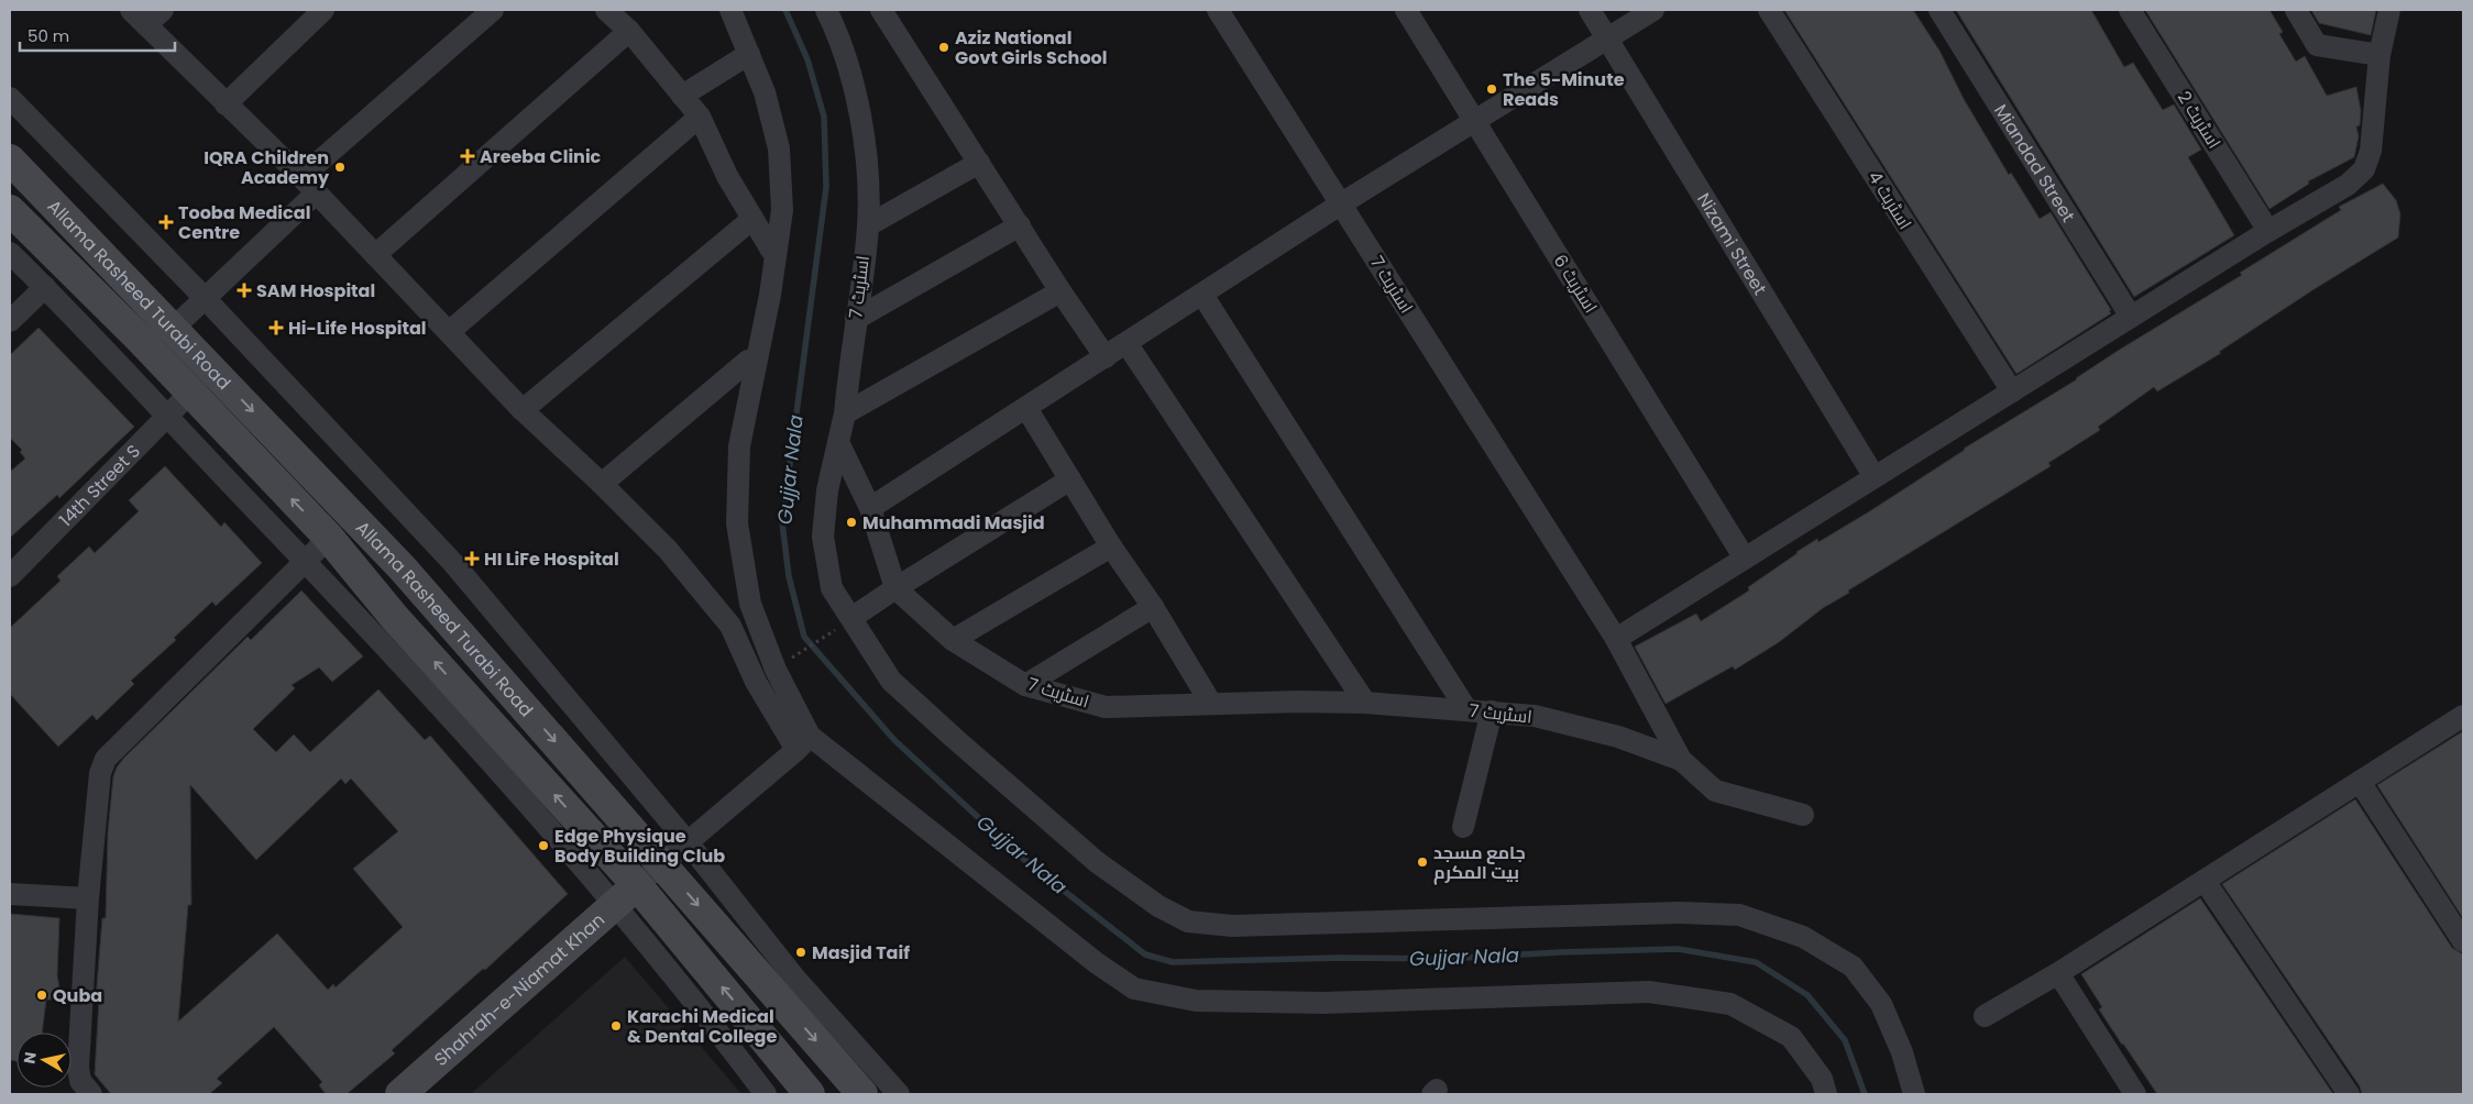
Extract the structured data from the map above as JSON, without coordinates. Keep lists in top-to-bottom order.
{
  "streets": {
    "main road": ["Allama Rasheed Turabi Road", "Shahrah-e-Niamat Khan"],
    "street": [
      "اسٹریٹ 2",
      "Miandad Street",
      "اسٹریٹ 4",
      "Nizami Street",
      "اسٹریٹ 6",
      "اسٹریٹ 7",
      "14th Street S"
    ]
  },
  "crossings": [
    ["Allama Rasheed Turabi Road", "14th Street S"],
    ["Allama Rasheed Turabi Road", "Shahrah-e-Niamat Khan"]
  ],
  "water": ["Gujjar Nala"],
  "places": {
    "other": [
      "Aziz National Govt Girls School",
      "The 5-Minute Reads",
      "IQRA Children Academy",
      "Muhammadi Masjid",
      "Edge Physique Body Building Club",
      "جامع مسجد بیت المکرم",
      "Masjid Taif",
      "Quba",
      "Karachi Medical & Dental College"
    ],
    "health": [
      "Areeba Clinic",
      "Tooba Medical Centre",
      "SAM Hospital",
      "Hi-Life Hospital",
      "HI LiFe Hospital"
    ]
  },
  "scale_bar": "50 m",
  "north": "left"
}
